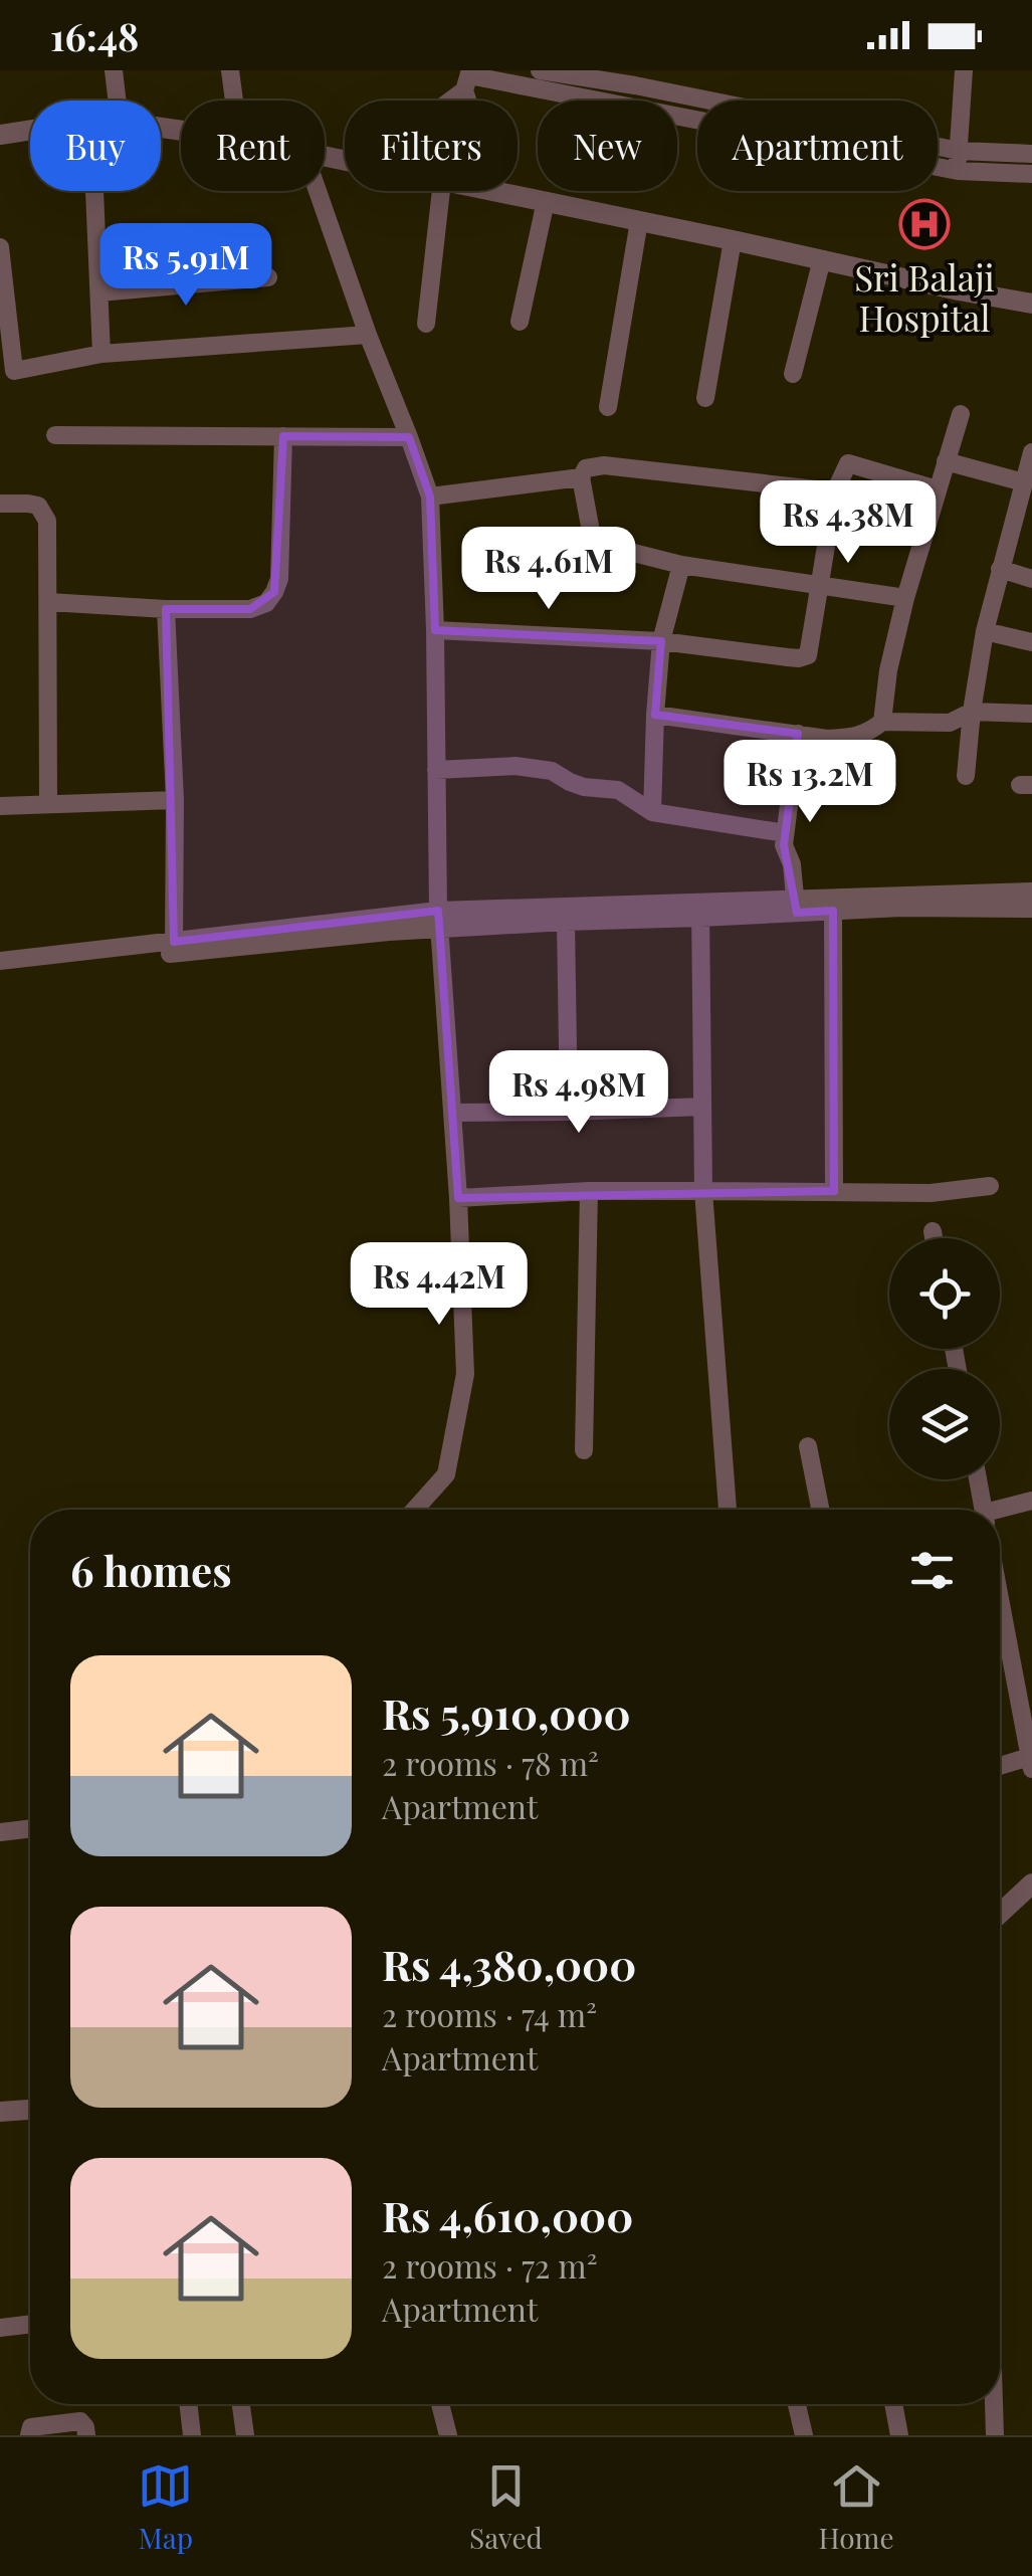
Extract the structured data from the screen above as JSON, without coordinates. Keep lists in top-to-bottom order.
{
  "places": {
    "hospital": ["Sri Balaji Hospital"]
  },
  "page": {
    "status": "16:48",
    "chip": [
      "Buy",
      "Rent",
      "Filters",
      "New",
      "Apartment"
    ],
    "price": [
      "Rs 5.91M",
      "Rs 4.38M",
      "Rs 4.61M",
      "Rs 13.2M",
      "Rs 4.98M",
      "Rs 4.42M"
    ],
    "heading": "6 homes",
    "list": [
      {
        "name": "Rs 5,910,000",
        "note": "2 rooms · 78 m² · Apartment"
      },
      {
        "name": "Rs 4,380,000",
        "note": "2 rooms · 74 m² · Apartment"
      },
      {
        "name": "Rs 4,610,000",
        "note": "2 rooms · 72 m² · Apartment"
      }
    ],
    "tabs": ["Map", "Saved", "Home"]
  }
}
